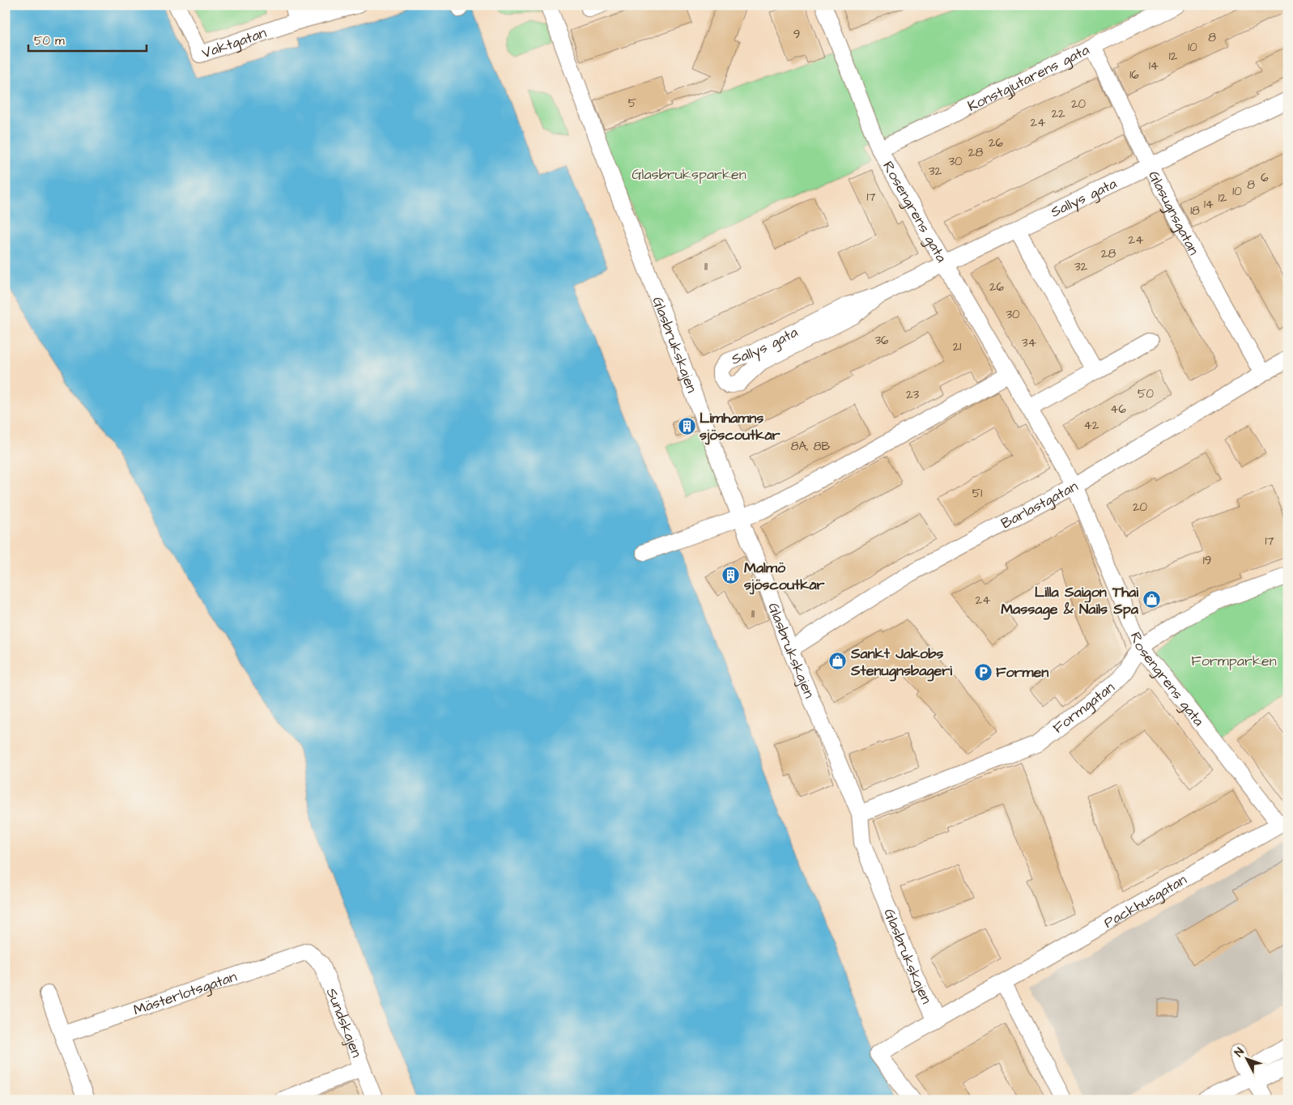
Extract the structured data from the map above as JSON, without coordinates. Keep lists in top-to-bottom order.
{
  "streets": {
    "street": [
      "Vaktgatan",
      "Konstgjutarens gata",
      "Sallys gata",
      "Rosengrens gata",
      "Glasugnsgatan",
      "Glasbrukskajen",
      "Barlastgatan",
      "Formgatan",
      "Packhusgatan",
      "Mästerlotsgatan",
      "Sundskajen"
    ]
  },
  "crossings": [
    ["Konstgjutarens gata", "Rosengrens gata"],
    ["Konstgjutarens gata", "Glasugnsgatan"],
    ["Sallys gata", "Rosengrens gata"],
    ["Sallys gata", "Glasugnsgatan"],
    ["Rosengrens gata", "Barlastgatan"],
    ["Rosengrens gata", "Formgatan"],
    ["Rosengrens gata", "Packhusgatan"],
    ["Glasugnsgatan", "Barlastgatan"],
    ["Glasbrukskajen", "Barlastgatan"],
    ["Glasbrukskajen", "Formgatan"],
    ["Glasbrukskajen", "Packhusgatan"],
    ["Mästerlotsgatan", "Sundskajen"]
  ],
  "parks": ["Glasbruksparken", "Formparken"],
  "places": {
    "building": ["Limhamns sjöscoutkår", "Malmö sjöscoutkår"],
    "shop": ["Lilla Saigon Thai Massage & Nails Spa", "Sankt Jakobs Stenugnsbageri"],
    "parking": ["Formen"]
  },
  "house_numbers": [
    "9",
    "8",
    "10",
    "12",
    "14",
    "16",
    "5",
    "20",
    "22",
    "24",
    "26",
    "28",
    "30",
    "32",
    "6",
    "8",
    "10",
    "17",
    "12",
    "14",
    "18",
    "24",
    "28",
    "11",
    "32",
    "26",
    "30",
    "36",
    "34",
    "21",
    "50",
    "23",
    "46",
    "42",
    "8A, 8B",
    "51",
    "20",
    "17",
    "19",
    "24",
    "11"
  ],
  "scale_bar": "50 m",
  "north": "top left"
}
